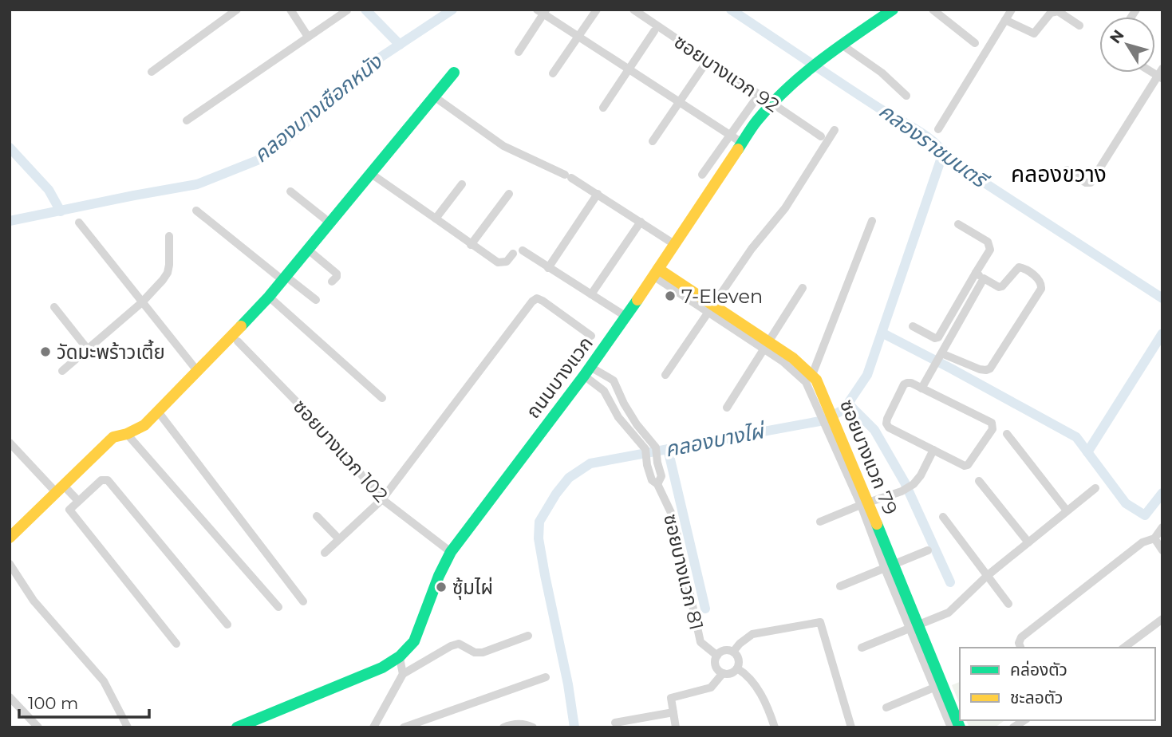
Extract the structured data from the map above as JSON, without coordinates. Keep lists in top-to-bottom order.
{
  "streets": {
    "street": [
      "ซอยบางแวก 92",
      "ถนนบางแวก",
      "ซอยบางแวก 102",
      "ซอยบางแวก 79",
      "ซอยบางแวก 81"
    ]
  },
  "crossings": [
    ["ซอยบางแวก 92", "ถนนบางแวก"],
    ["ถนนบางแวก", "ซอยบางแวก 102"],
    ["ถนนบางแวก", "ซอยบางแวก 79"],
    ["ถนนบางแวก", "ซอยบางแวก 81"]
  ],
  "districts": ["คลองขวาง"],
  "water": ["คลองบางเชือกหนัง", "คลองราชมนตรี", "คลองบางไผ่"],
  "places": ["7-Eleven", "วัดมะพร้าวเตี้ย", "ซุ้มไผ่"],
  "legend": ["คล่องตัว", "ชะลอตัว"],
  "scale_bar": "100 m",
  "north": "top left"
}
